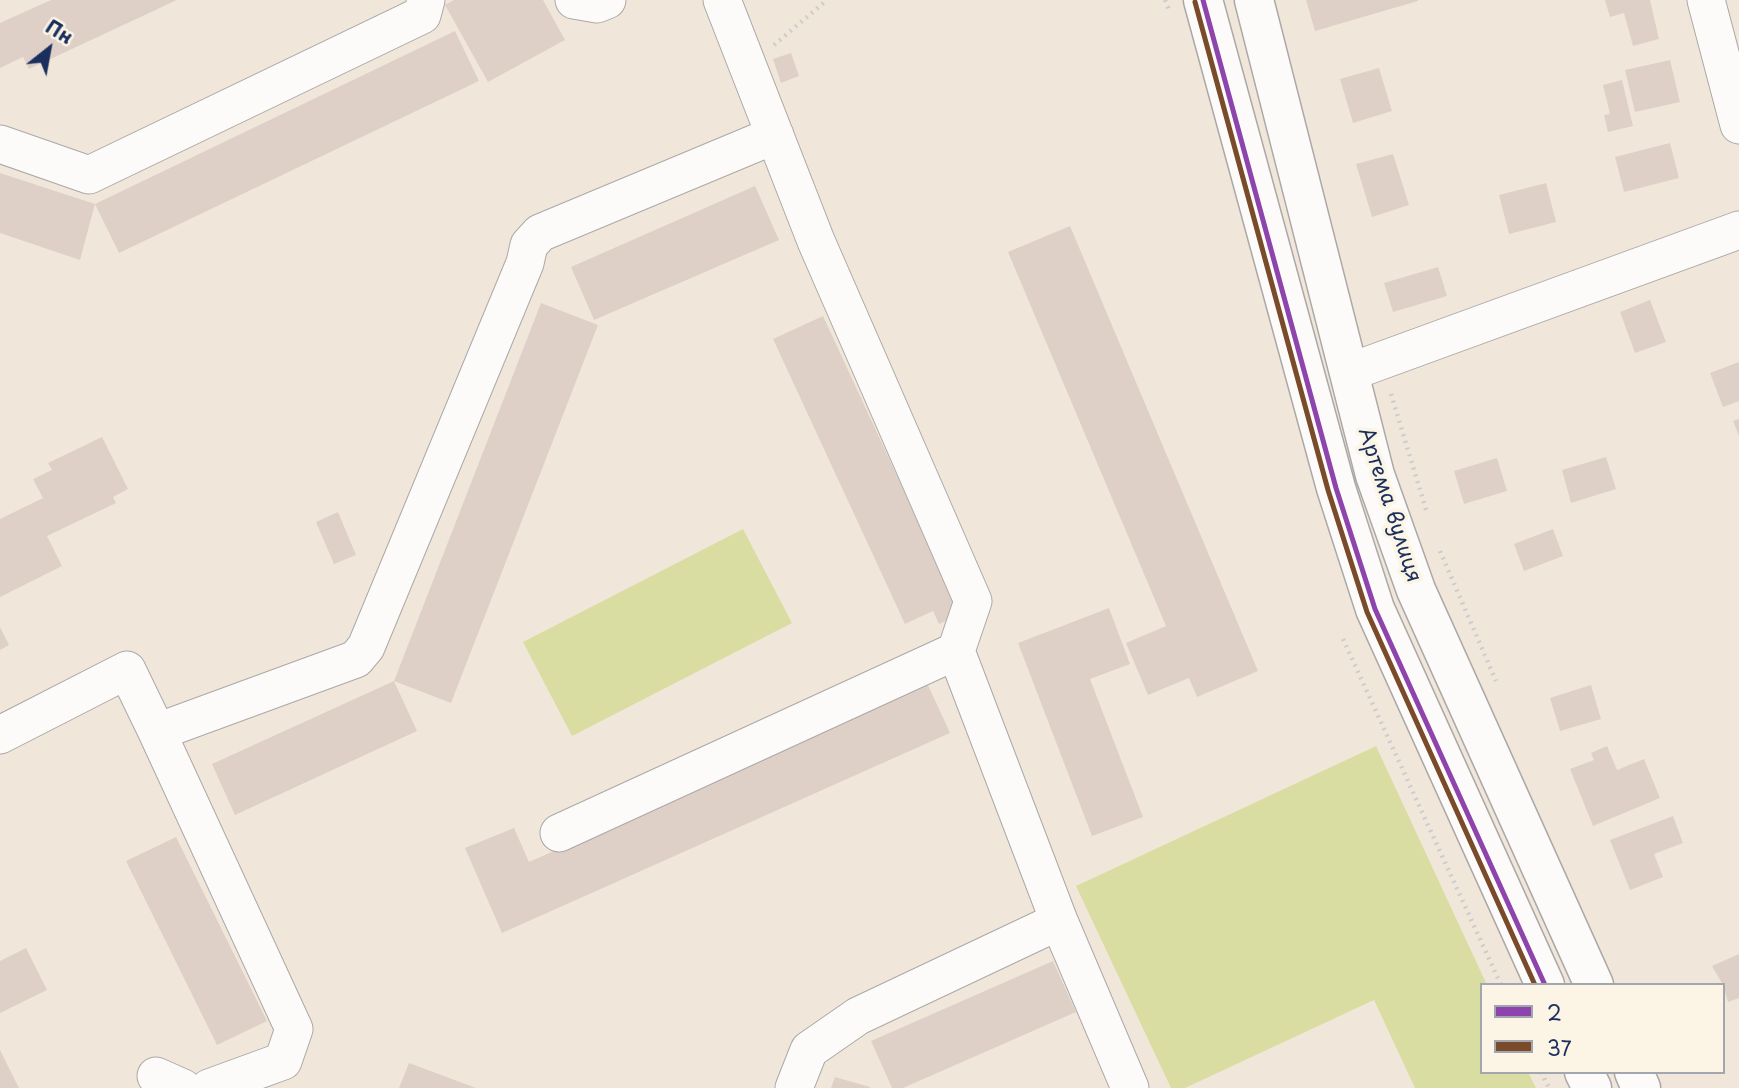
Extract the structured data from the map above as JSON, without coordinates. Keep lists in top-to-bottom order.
{
  "streets": {
    "main road": ["Артема вулиця"]
  },
  "lines": ["transit line 2", "transit line 37"],
  "legend": ["2", "37"],
  "north": "top right"
}
